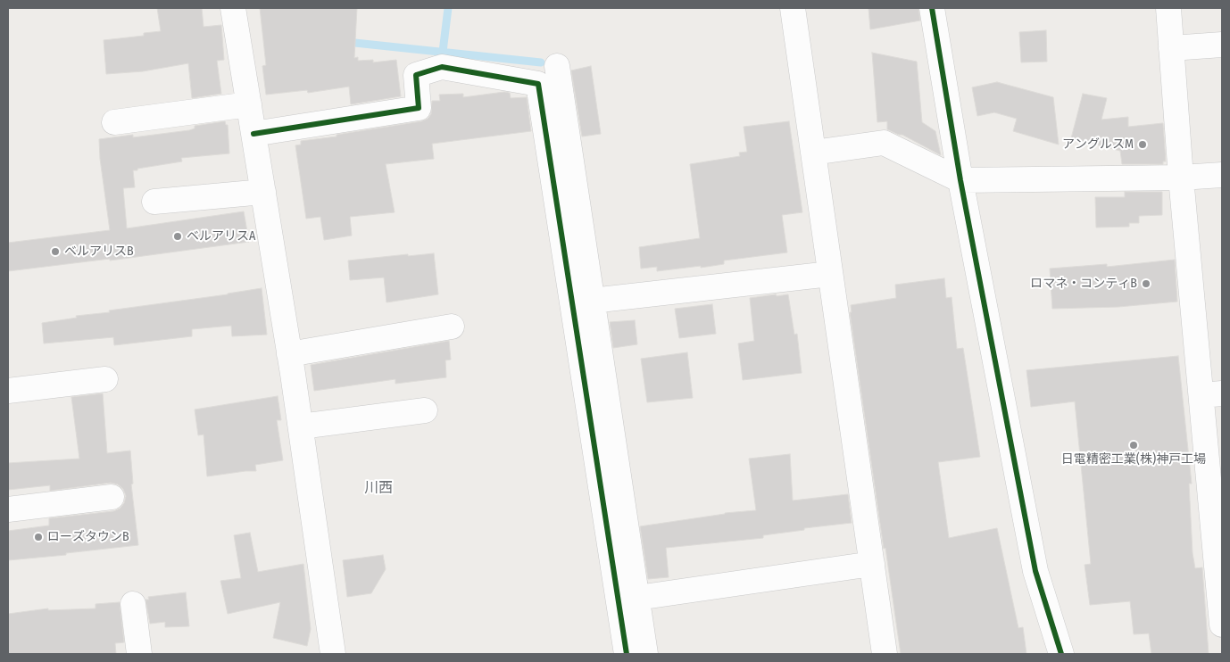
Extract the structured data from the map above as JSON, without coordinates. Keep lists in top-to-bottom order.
{
  "districts": ["川西"],
  "places": [
    "アングルスM",
    "ベルアリスA",
    "ベルアリスB",
    "ロマネ・コンティB",
    "日電精密工業(株)神戸工場",
    "ローズタウンB"
  ]
}
